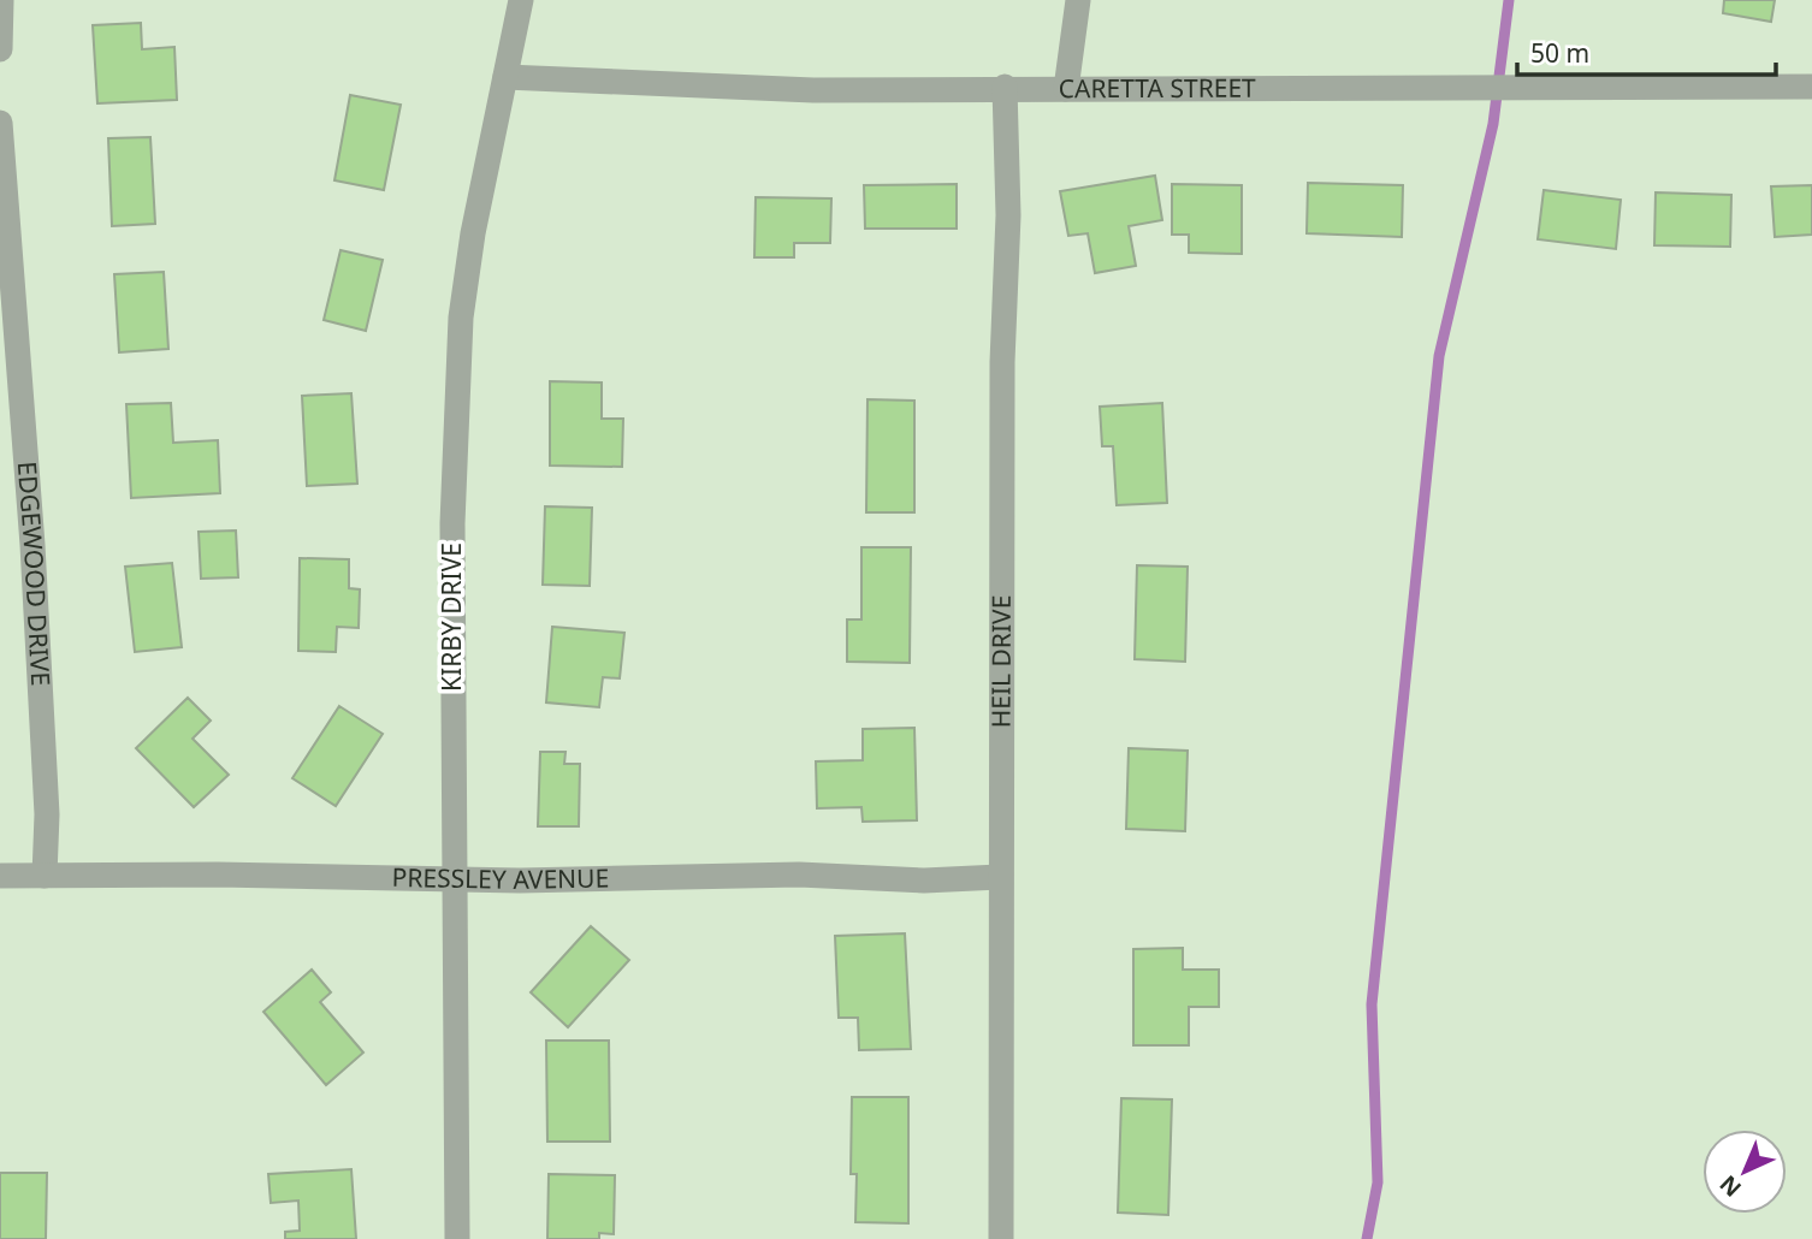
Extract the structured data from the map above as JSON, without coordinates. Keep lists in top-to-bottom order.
{
  "streets": {
    "street": [
      "CARETTA STREET",
      "EDGEWOOD DRIVE",
      "KIRBY DRIVE",
      "HEIL DRIVE",
      "PRESSLEY AVENUE"
    ]
  },
  "crossings": [
    ["CARETTA STREET", "KIRBY DRIVE"],
    ["CARETTA STREET", "HEIL DRIVE"],
    ["EDGEWOOD DRIVE", "PRESSLEY AVENUE"],
    ["KIRBY DRIVE", "PRESSLEY AVENUE"],
    ["HEIL DRIVE", "PRESSLEY AVENUE"]
  ],
  "scale_bar": "50 m",
  "north": "bottom left"
}
